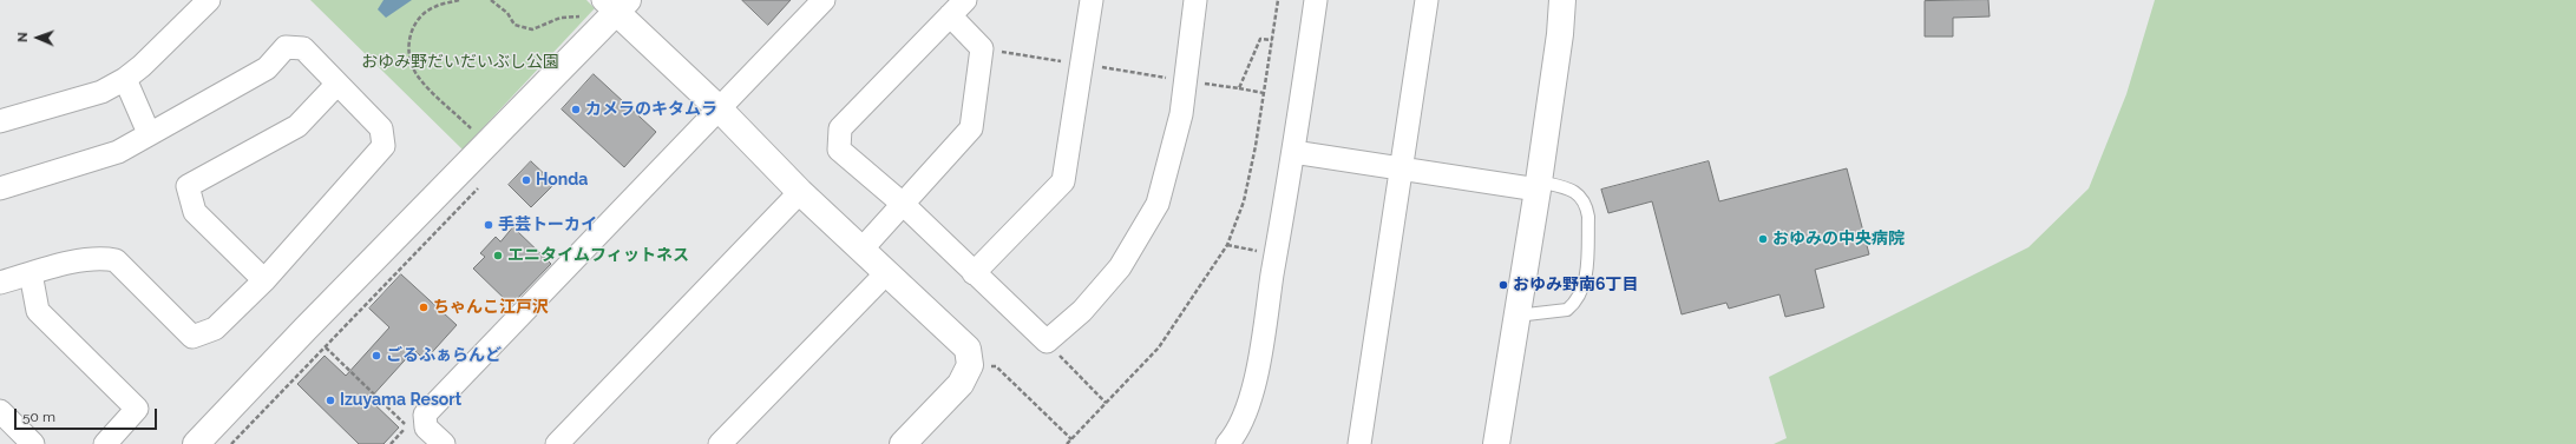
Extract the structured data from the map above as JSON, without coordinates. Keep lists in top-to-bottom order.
{
  "parks": ["おゆみ野だいだいぶし公園"],
  "places": [
    "カメラのキタムラ",
    "Honda",
    "手芸トーカイ",
    "おゆみの中央病院",
    "エニタイムフィットネス",
    "おゆみ野南6丁目",
    "ちゃんこ江戸沢",
    "ごるふぁらんど",
    "Izuyama Resort"
  ],
  "scale_bar": "50 m",
  "north": "left"
}
